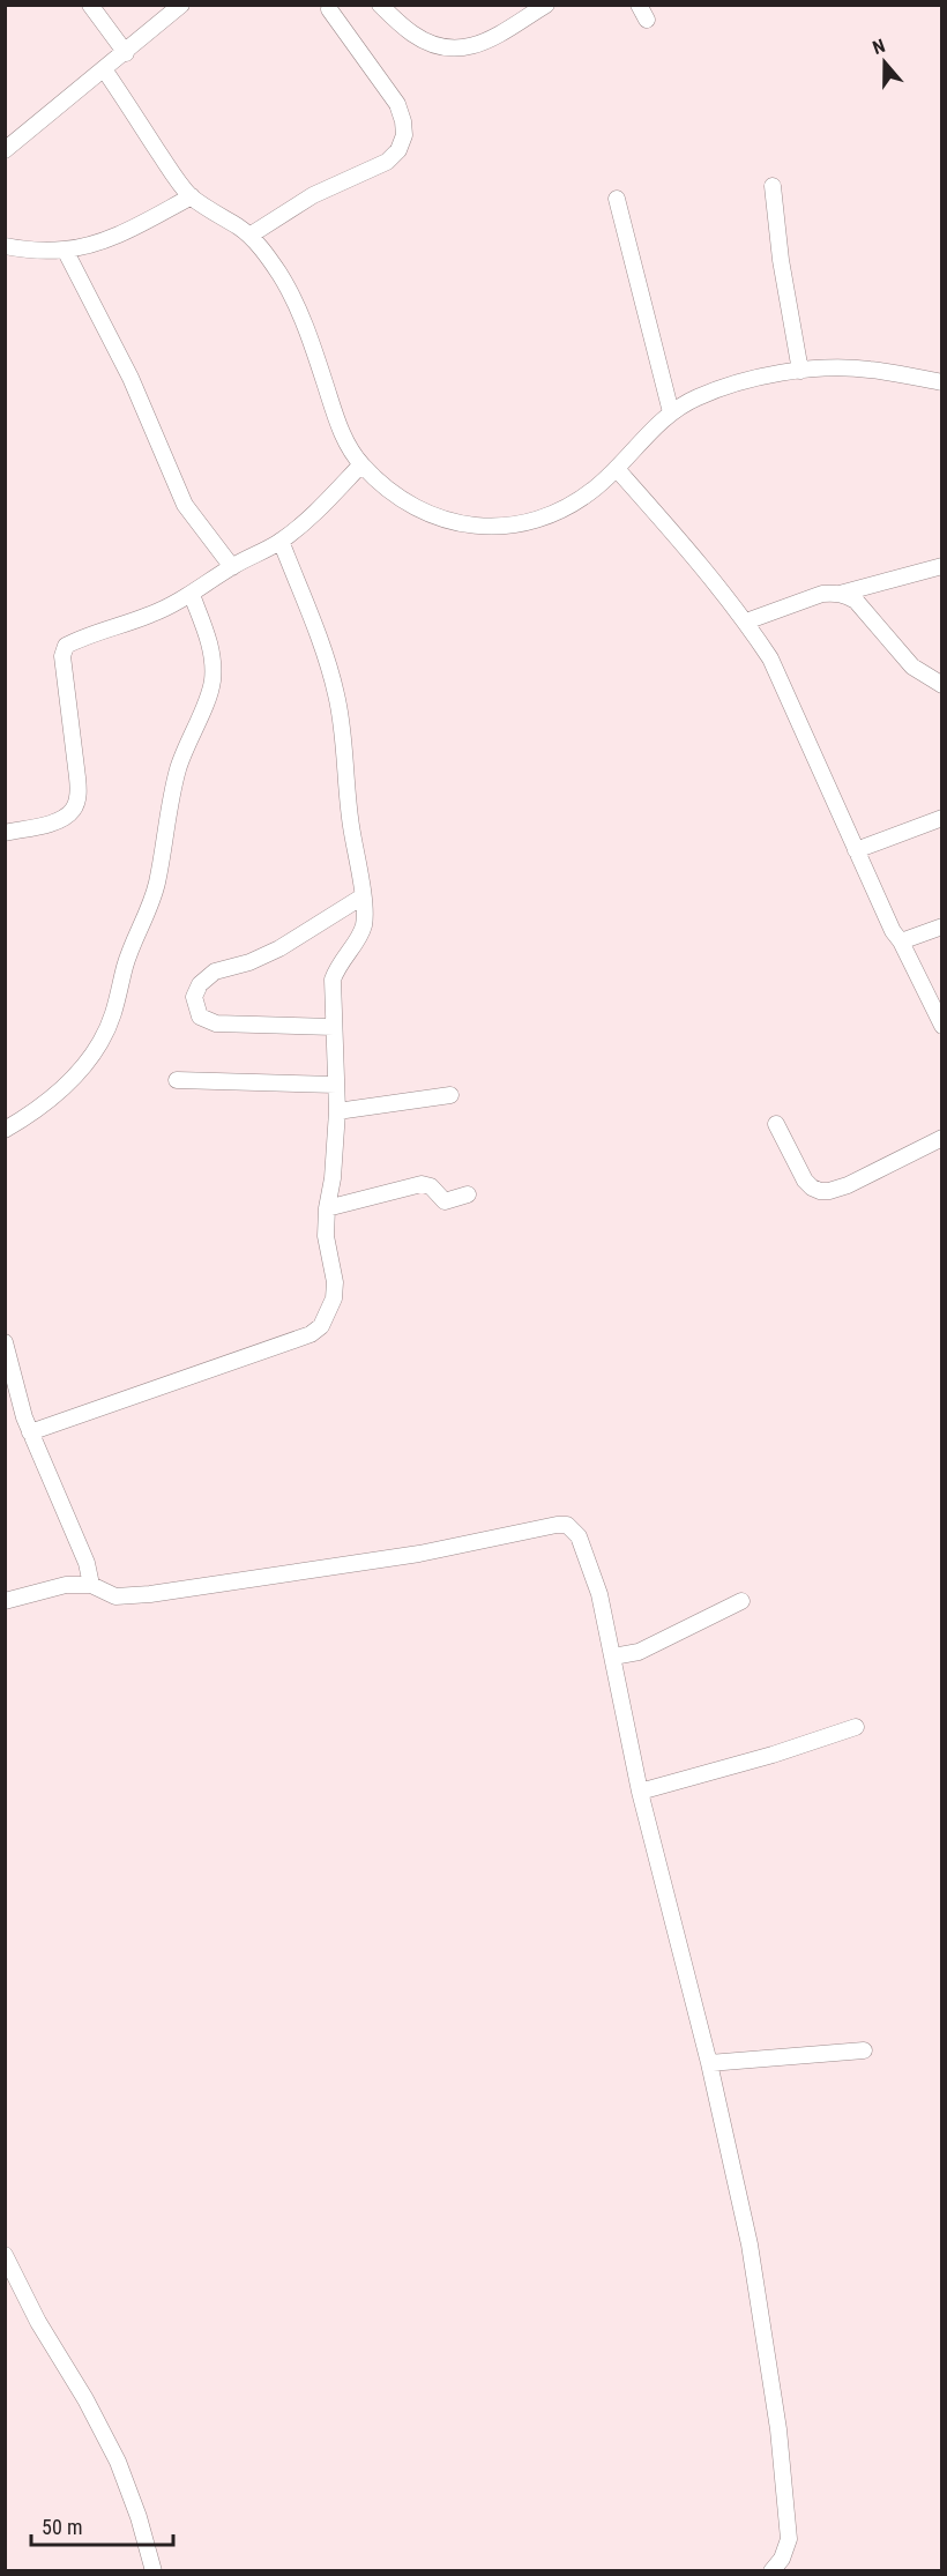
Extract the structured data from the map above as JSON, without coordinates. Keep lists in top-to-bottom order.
{
  "scale_bar": "50 m",
  "north": "top"
}
